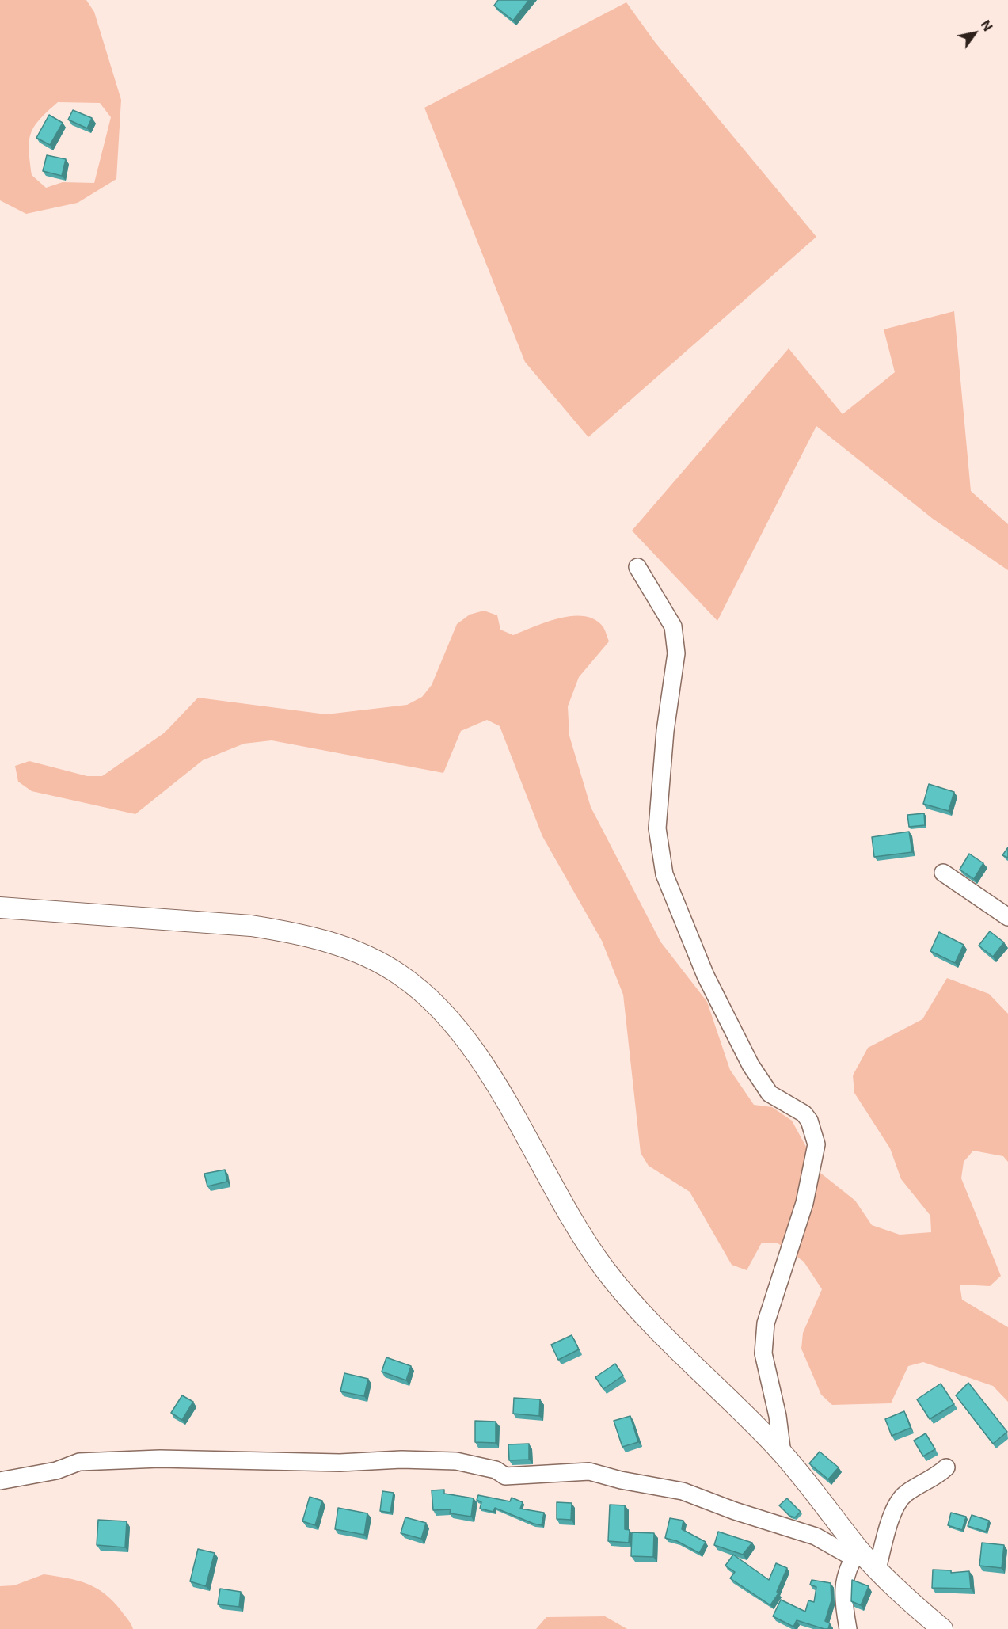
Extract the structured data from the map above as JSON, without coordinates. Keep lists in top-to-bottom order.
{
  "north": "top right"
}
